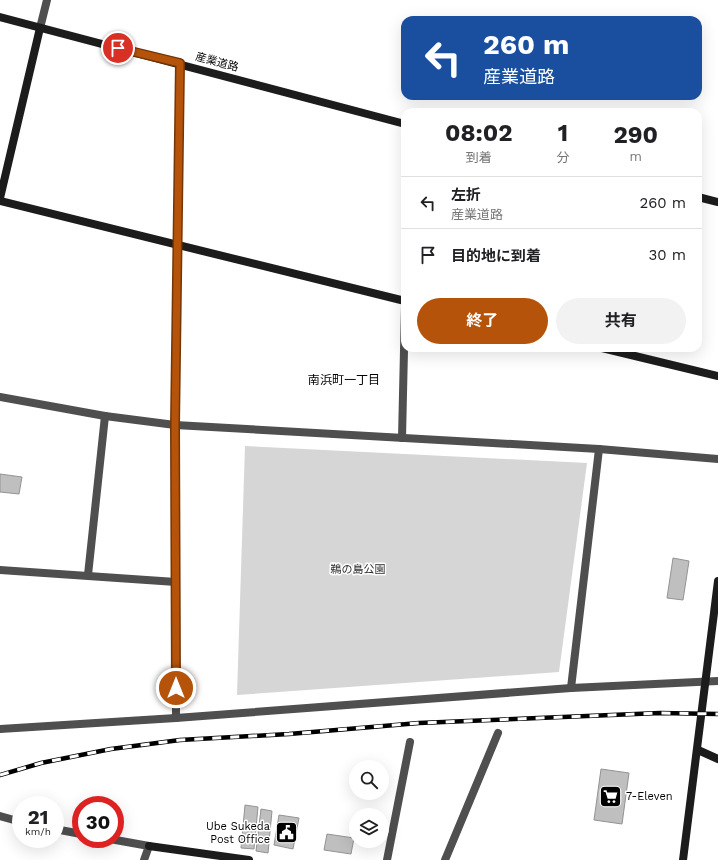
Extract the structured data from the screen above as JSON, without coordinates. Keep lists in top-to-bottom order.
{
  "streets": {
    "street": ["産業道路"]
  },
  "districts": ["南浜町一丁目"],
  "parks": ["鵜の島公園"],
  "places": {
    "supermarket": ["7-Eleven"],
    "public building": ["Ube Sukeda Post Office"]
  },
  "page": {
    "turn": ["260 m", "産業道路"],
    "eta": [
      "08:02",
      "到着",
      "1",
      "分",
      "290",
      "m"
    ],
    "list": [
      {
        "name": "左折",
        "note": "産業道路",
        "value": "260 m"
      },
      {
        "name": "目的地に到着",
        "value": "30 m"
      }
    ],
    "buttons": ["終了", "共有"],
    "speed": "21 km/h",
    "limit": "30"
  }
}
